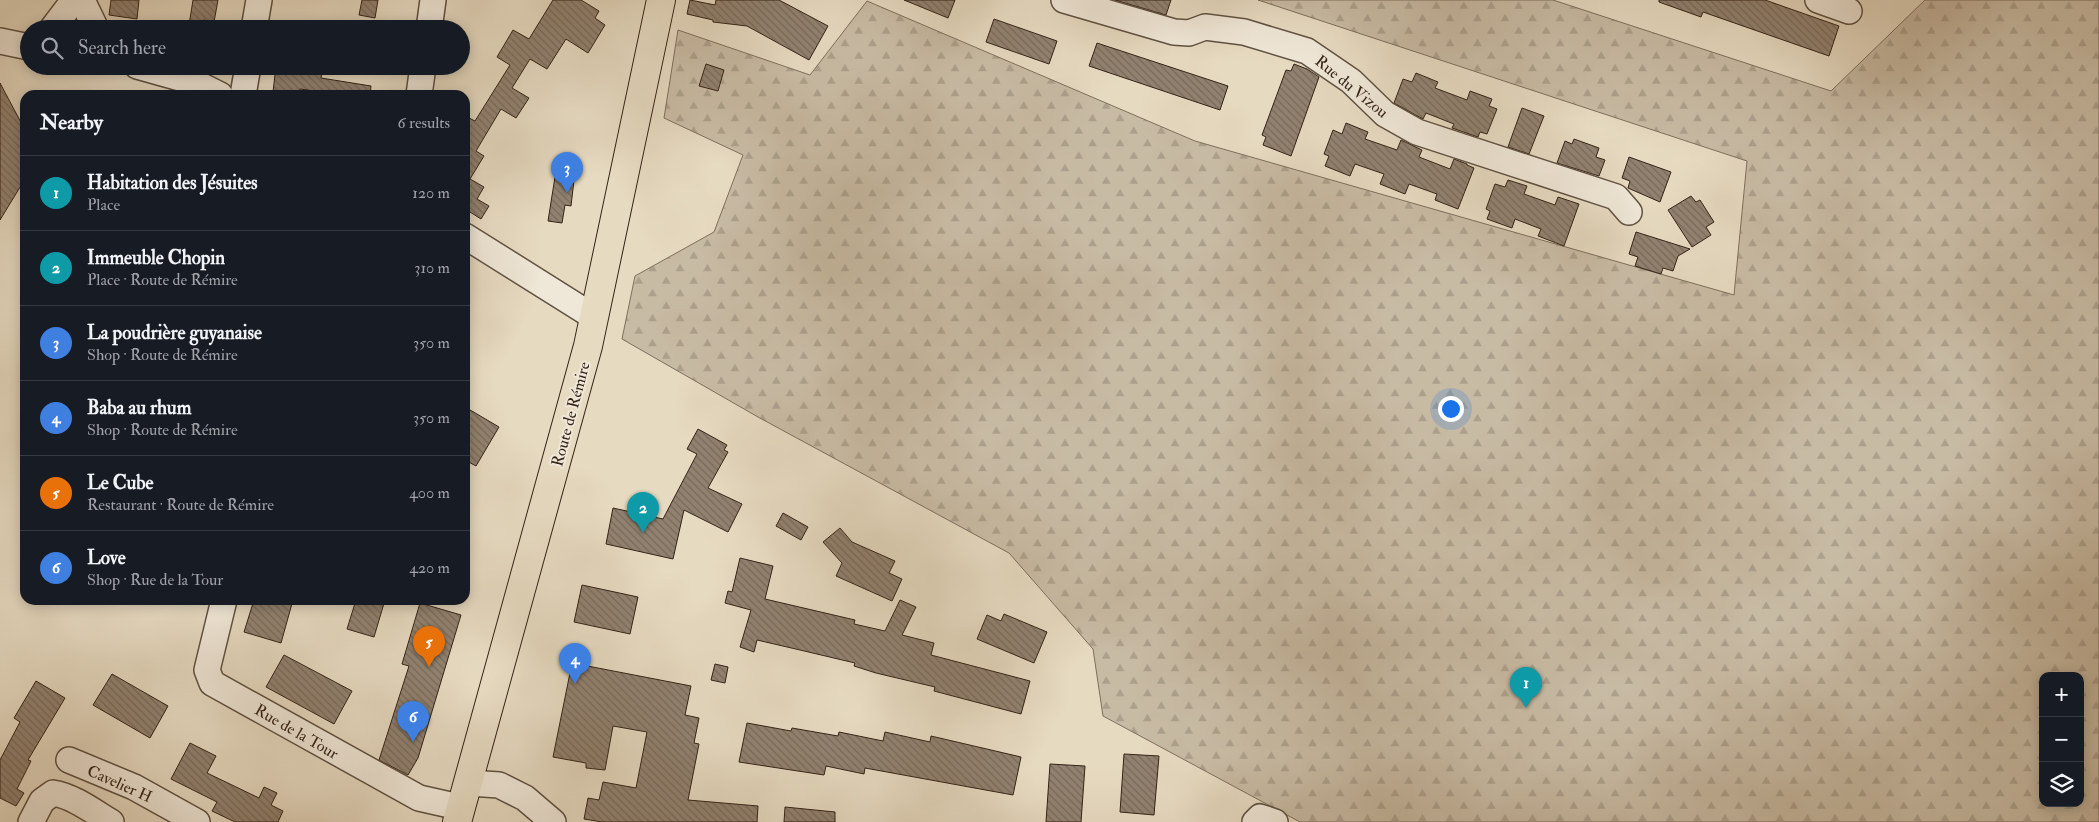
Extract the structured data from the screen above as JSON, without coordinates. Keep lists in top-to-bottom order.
{
  "streets": {
    "main road": ["Route de Rémire"],
    "street": ["Rue du Vizou", "Rue de la Tour", "Cavelier H"]
  },
  "crossings": [
    ["Route de Rémire", "Rue de la Tour"]
  ],
  "page": {
    "search": "Search here",
    "heading": ["Nearby", "6 results"],
    "pins": [
      "3",
      "2",
      "5",
      "4",
      "1",
      "6"
    ],
    "list": [
      {
        "mark": "1",
        "name": "Habitation des Jésuites",
        "note": "Place",
        "value": "120 m"
      },
      {
        "mark": "2",
        "name": "Immeuble Chopin",
        "note": "Place · Route de Rémire",
        "value": "310 m"
      },
      {
        "mark": "3",
        "name": "La poudrière guyanaise",
        "note": "Shop · Route de Rémire",
        "value": "350 m"
      },
      {
        "mark": "4",
        "name": "Baba au rhum",
        "note": "Shop · Route de Rémire",
        "value": "350 m"
      },
      {
        "mark": "5",
        "name": "Le Cube",
        "note": "Restaurant · Route de Rémire",
        "value": "400 m"
      },
      {
        "mark": "6",
        "name": "Love",
        "note": "Shop · Rue de la Tour",
        "value": "420 m"
      }
    ],
    "map_buttons": ["+", "−"]
  }
}
